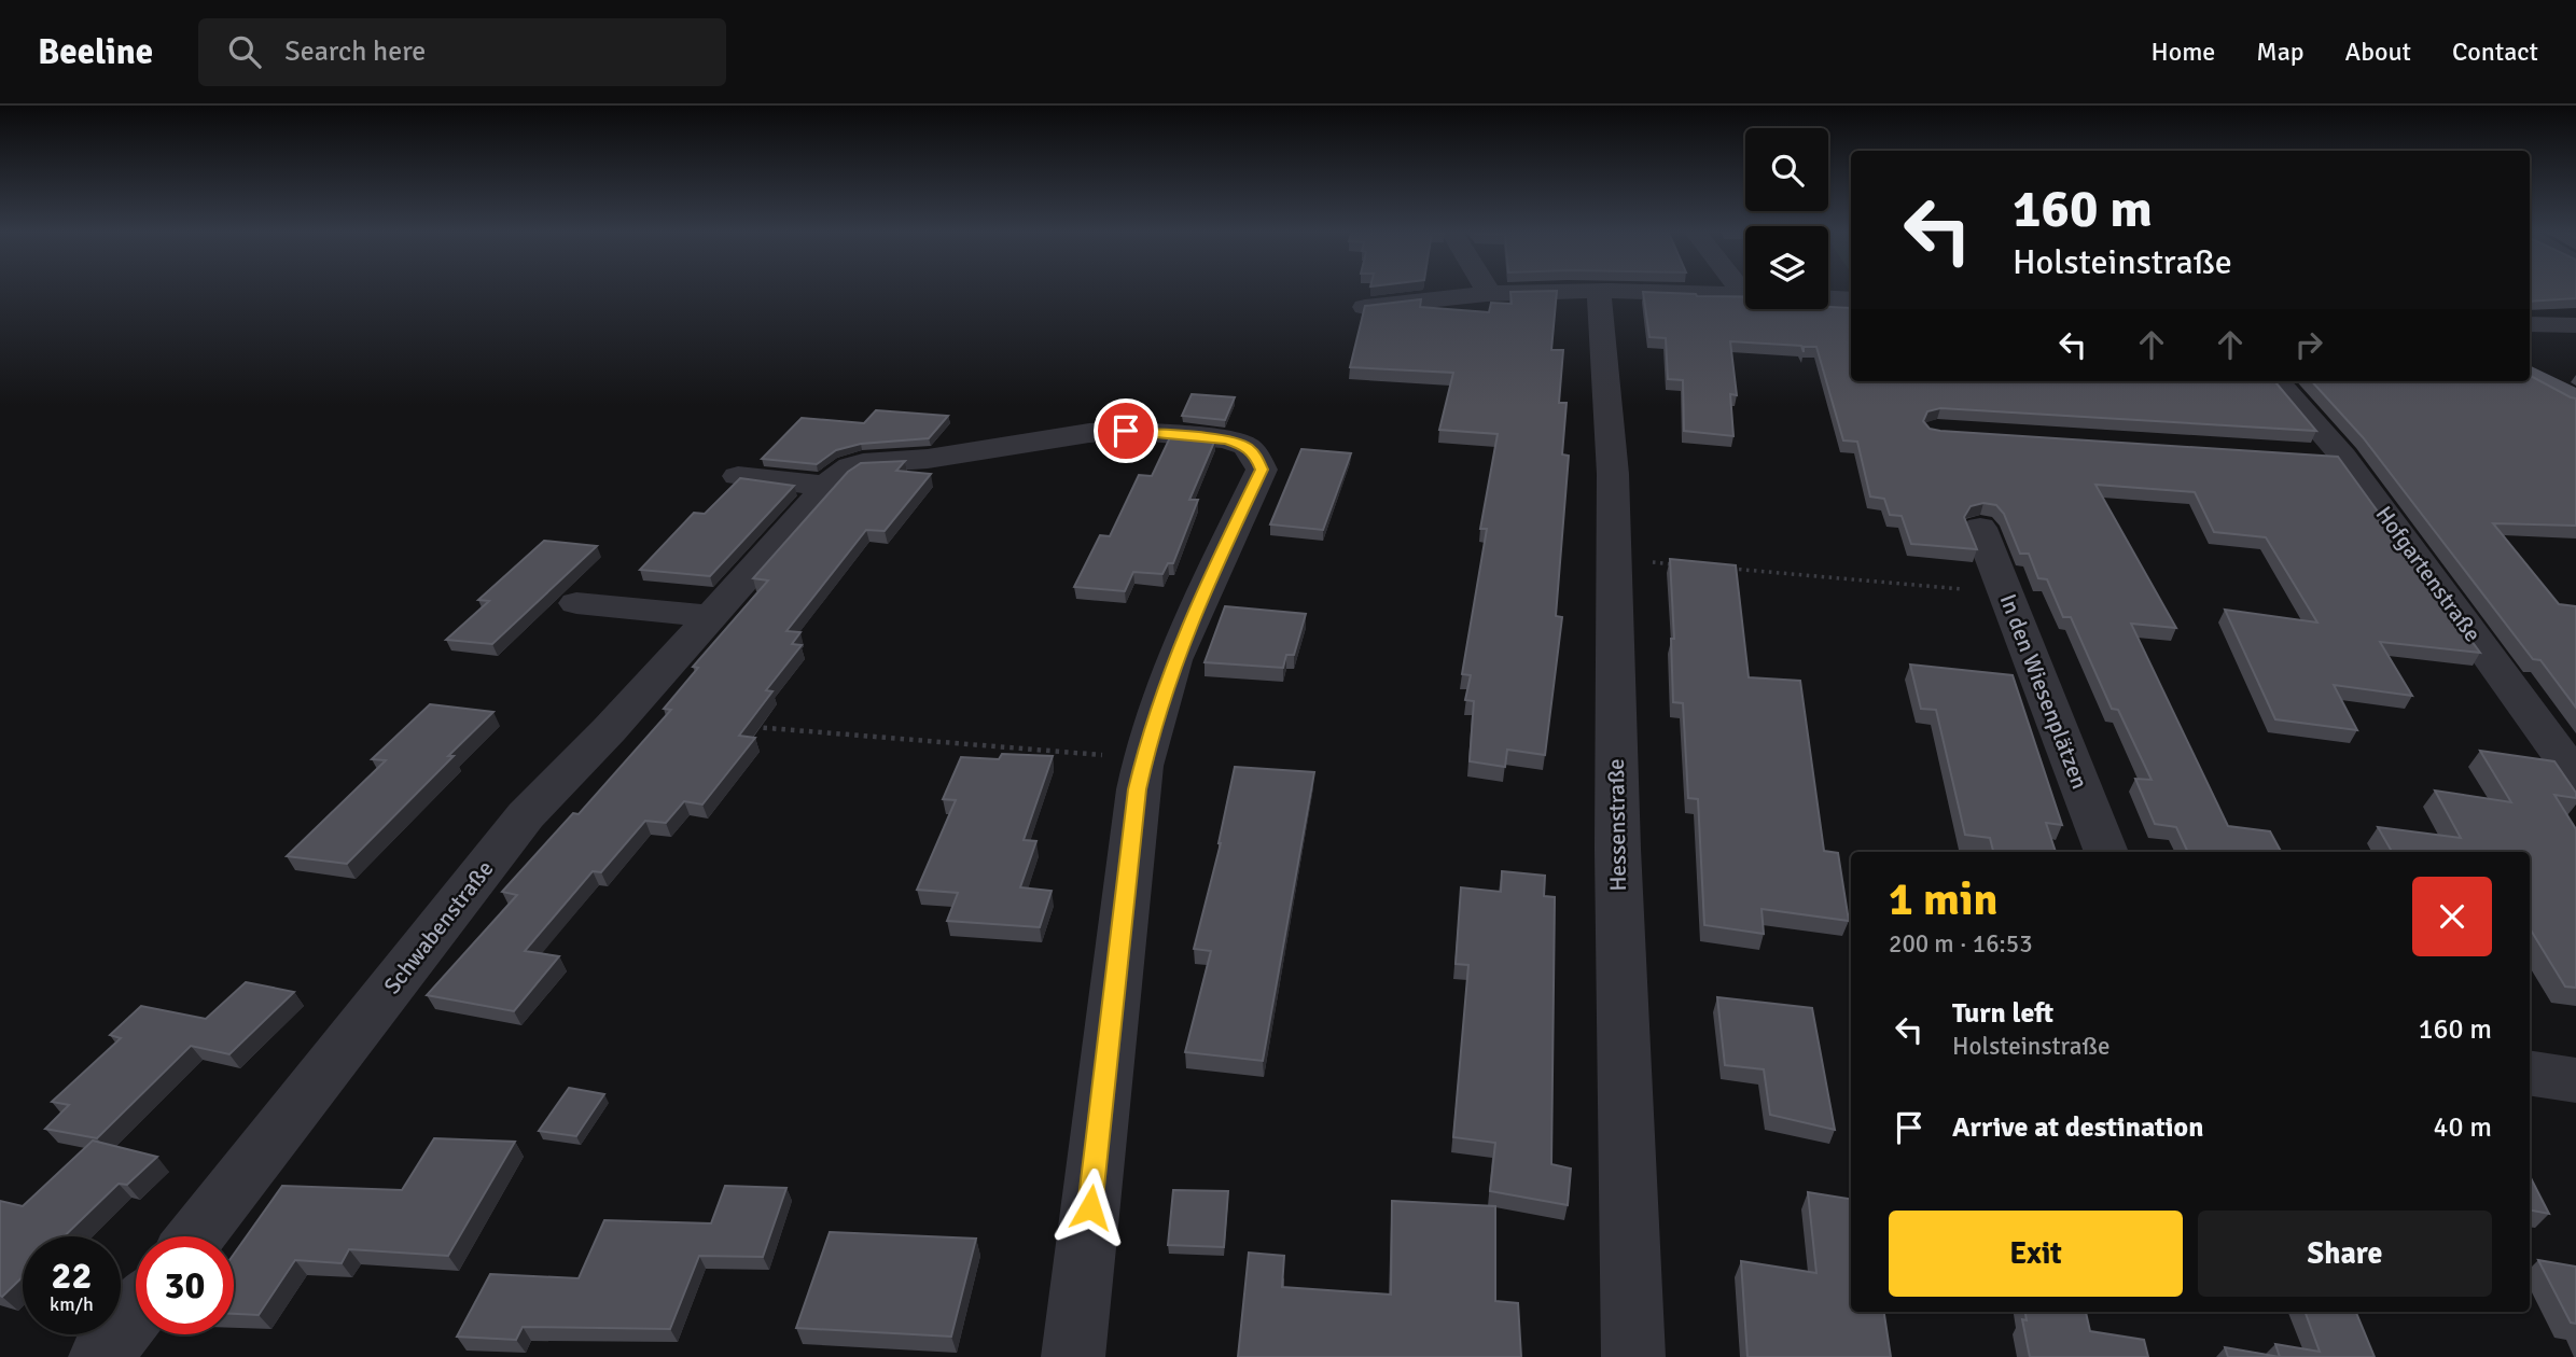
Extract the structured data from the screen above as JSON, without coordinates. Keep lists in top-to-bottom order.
{
  "streets": {
    "street": [
      "Hofgartenstraße",
      "In den Wiesenplätzen",
      "Hessenstraße",
      "Schwabenstraße"
    ]
  },
  "page": {
    "header": "Beeline",
    "search": "Search here",
    "nav": [
      "Home",
      "Map",
      "About",
      "Contact"
    ],
    "turn": ["160 m", "Holsteinstraße"],
    "heading": ["1 min", "200 m · 16:53"],
    "list": [
      {
        "name": "Turn left",
        "note": "Holsteinstraße",
        "value": "160 m"
      },
      {
        "name": "Arrive at destination",
        "value": "40 m"
      }
    ],
    "buttons": ["Exit", "Share"],
    "speed": "22 km/h",
    "limit": "30"
  }
}
